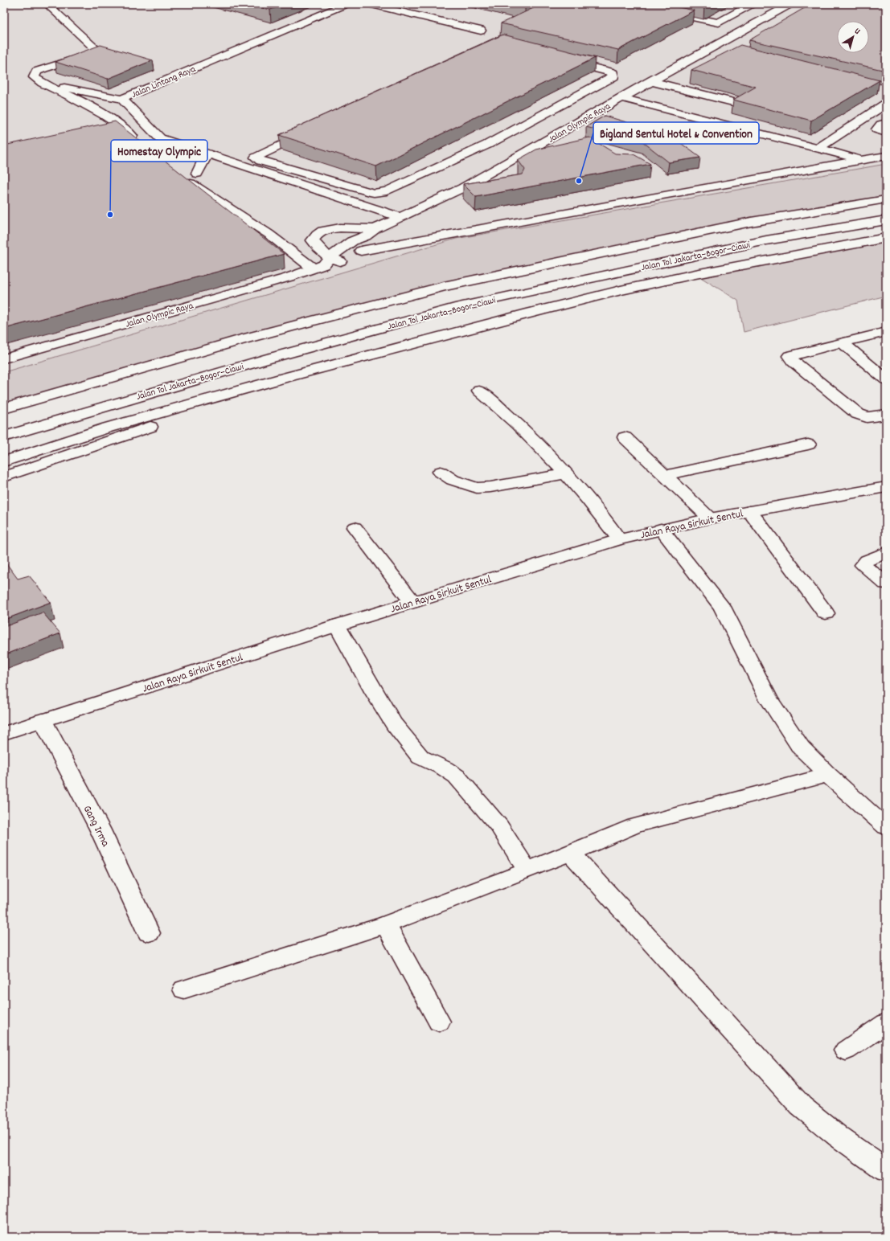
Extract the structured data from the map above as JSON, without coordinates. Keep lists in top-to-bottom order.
{
  "streets": {
    "main road": [
      "Jalan Lintang Raya",
      "Jalan Olympic Raya",
      "Jalan Tol Jakarta–Bogor–Ciawi",
      "Jalan Raya Sirkuit Sentul",
      "Gang Irma"
    ]
  },
  "crossings": [
    ["Jalan Lintang Raya", "Jalan Olympic Raya"],
    ["Jalan Raya Sirkuit Sentul", "Gang Irma"]
  ],
  "places": ["Bigland Sentul Hotel & Convention", "Homestay Olympic"],
  "north": "top right"
}
